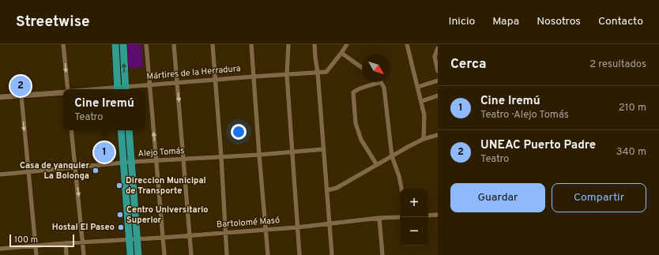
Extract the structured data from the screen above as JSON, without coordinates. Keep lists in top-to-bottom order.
{
  "streets": {
    "street": ["Mártires de la Herradura", "Alejo Tomás", "Bartolomé Masó"]
  },
  "places": [
    "Casa de yanquier La Bolonga",
    "Direccion Municipal de Transporte",
    "Centro Universitario Superior",
    "Hostal El Paseo"
  ],
  "scale_bar": "100 m",
  "north": "bottom right",
  "page": {
    "header": "Streetwise",
    "nav": [
      "Inicio",
      "Mapa",
      "Nosotros",
      "Contacto"
    ],
    "heading": ["Cerca", "2 resultados"],
    "pins": ["2", "1"],
    "list": [
      {
        "mark": "1",
        "name": "Cine Iremú",
        "note": "Teatro · Alejo Tomás",
        "value": "210 m"
      },
      {
        "mark": "2",
        "name": "UNEAC Puerto Padre",
        "note": "Teatro",
        "value": "340 m"
      }
    ],
    "popup": ["Cine Iremú", "Teatro"],
    "buttons": ["Guardar", "Compartir"],
    "map_buttons": ["+", "−"],
    "scale": "100 m"
  }
}
